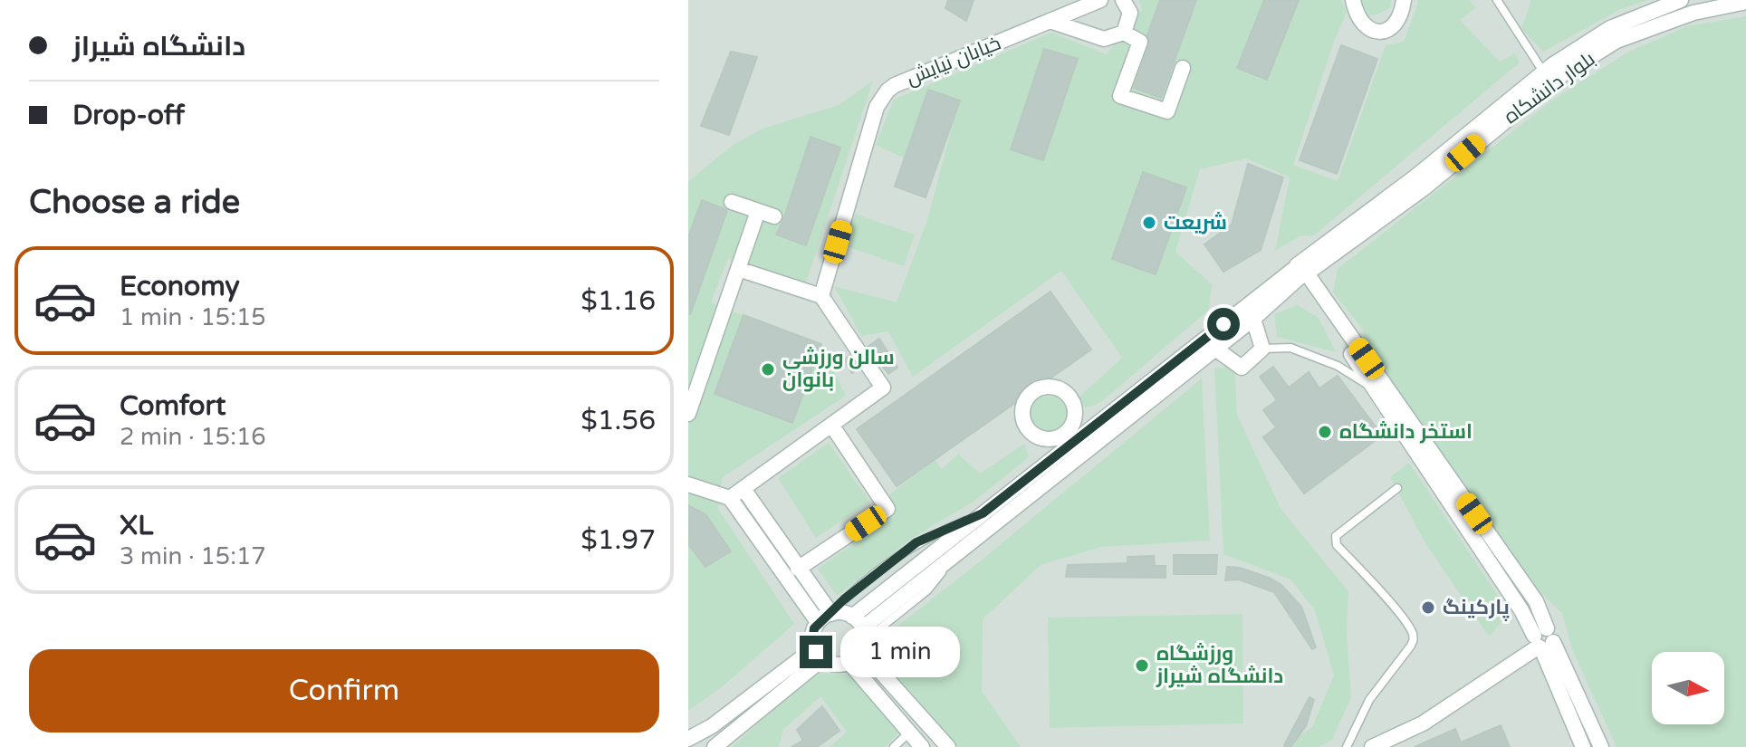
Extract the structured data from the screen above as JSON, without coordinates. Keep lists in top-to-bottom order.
{
  "streets": {
    "street": ["خیابان نیایش", "بلوار دانشکاه"]
  },
  "places": [
    "شریعت",
    "سالن ورزشی بانوان",
    "استخر دانشگاه",
    "پارکینگ",
    "ورزشگاه دانشگاه شیراز"
  ],
  "north": "right",
  "page": {
    "banner": ["دانشگاه شیراز", "Drop-off"],
    "heading": "Choose a ride",
    "list": [
      {
        "name": "Economy",
        "note": "1 min · 15:15",
        "value": "$1.16"
      },
      {
        "name": "Comfort",
        "note": "2 min · 15:16",
        "value": "$1.56"
      },
      {
        "name": "XL",
        "note": "3 min · 15:17",
        "value": "$1.97"
      }
    ],
    "bubble": "1 min",
    "buttons": "Confirm"
  }
}
